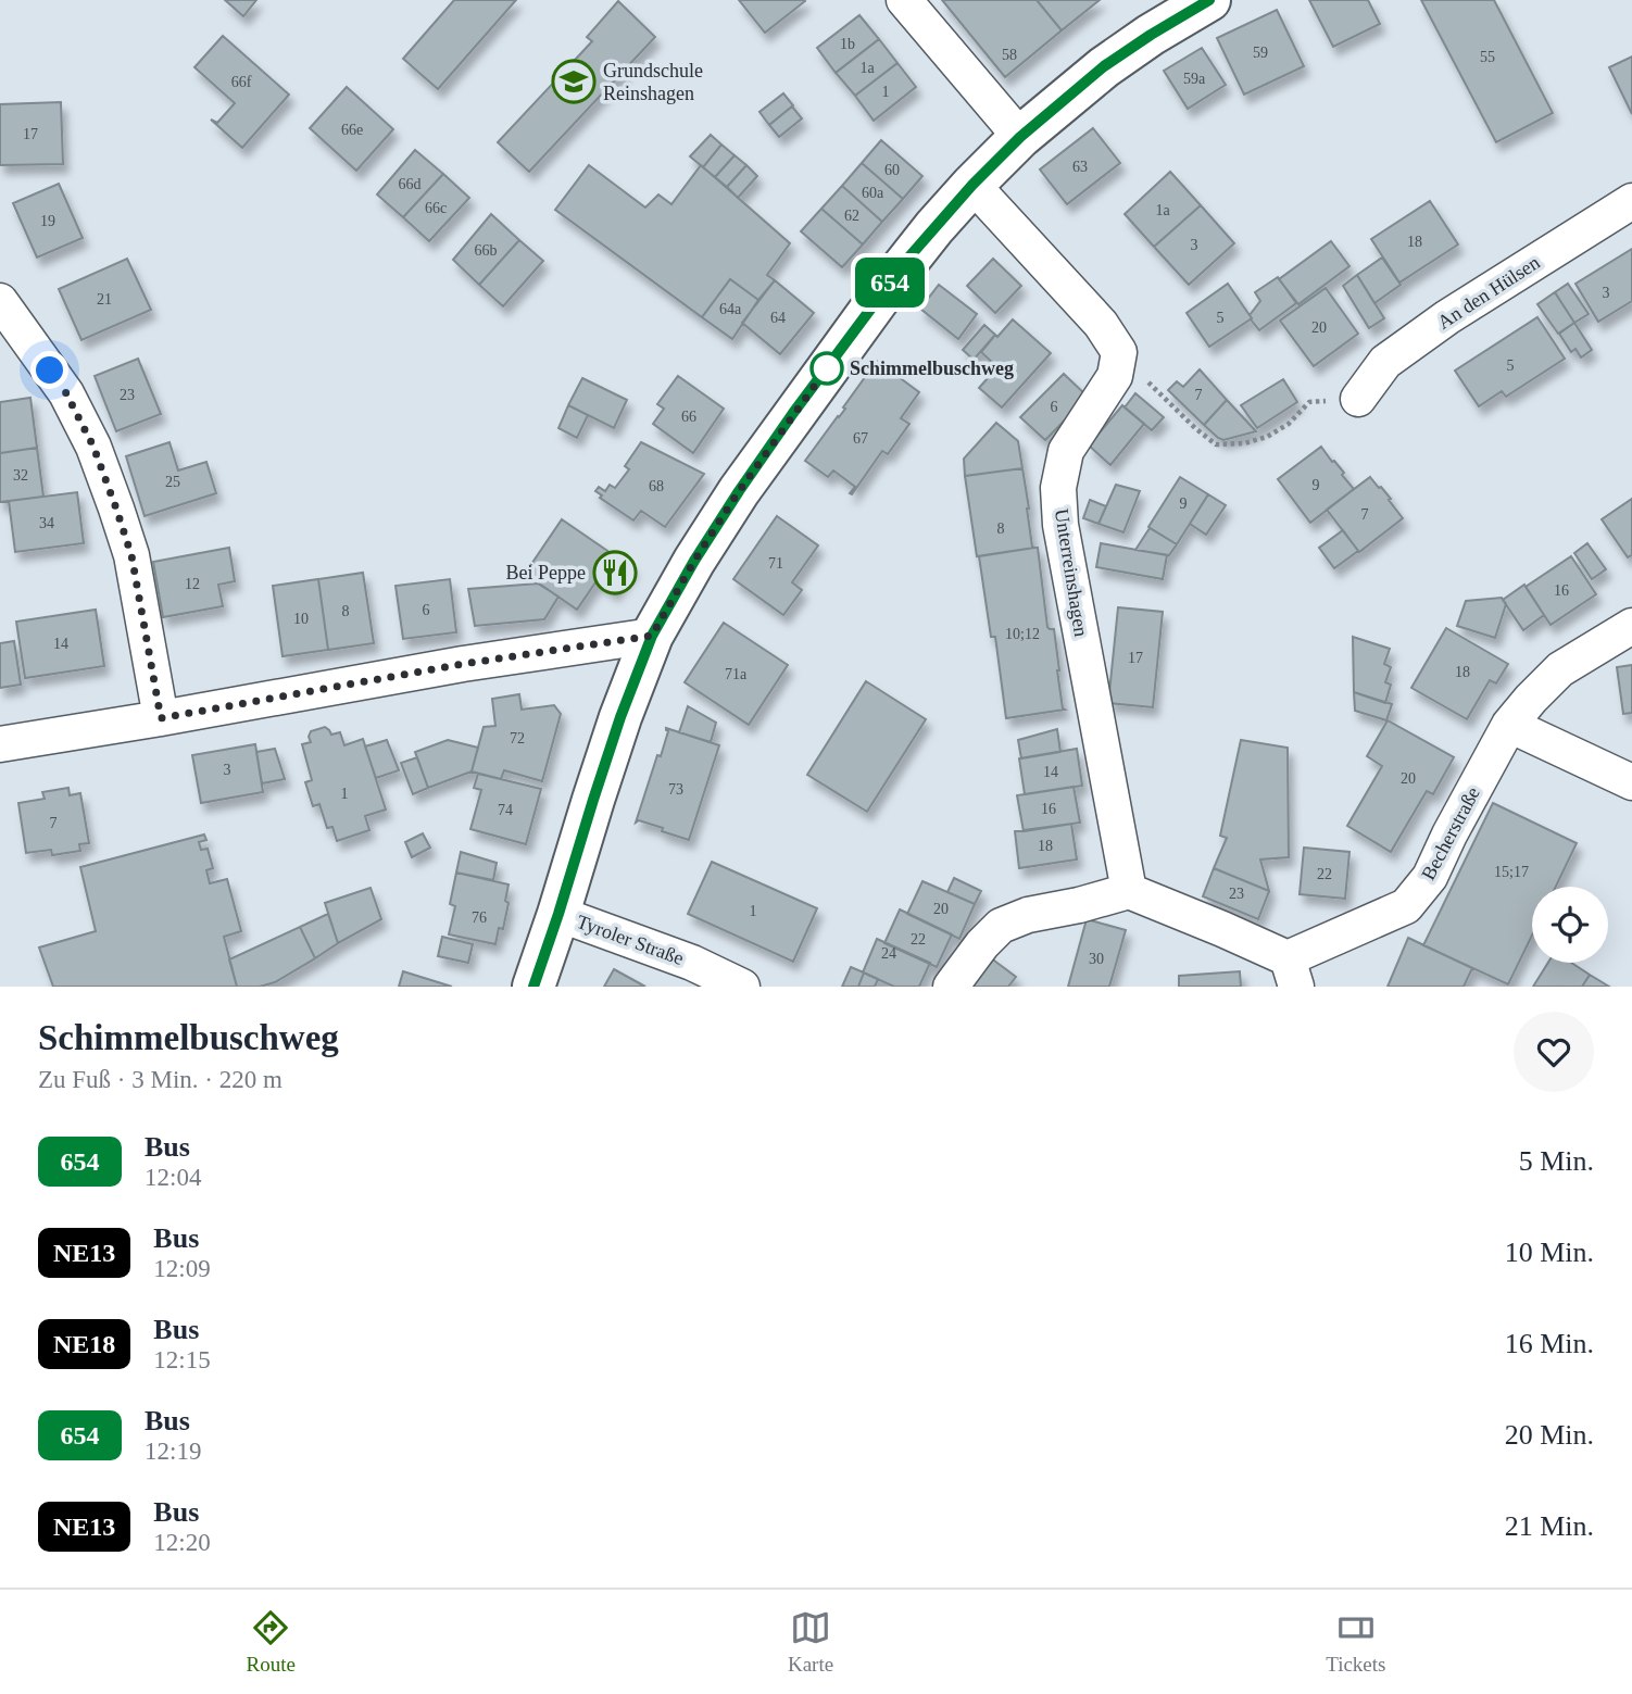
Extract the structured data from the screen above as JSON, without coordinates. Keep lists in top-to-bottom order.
{
  "streets": {
    "street": [
      "An den Hülsen",
      "Unterreinshagen",
      "Becherstraße",
      "Tyroler Straße"
    ]
  },
  "places": {
    "school or university": ["Grundschule Reinshagen"],
    "other": ["Schimmelbuschweg"],
    "restaurant": ["Bei Peppe"]
  },
  "lines": ["bus line 654"],
  "house_numbers": [
    "1b",
    "59",
    "58",
    "55",
    "1a",
    "59a",
    "66f",
    "1",
    "66e",
    "17",
    "63",
    "60",
    "66d",
    "60a",
    "66c",
    "1a",
    "62",
    "19",
    "18",
    "3",
    "66b",
    "3",
    "21",
    "64a",
    "64",
    "5",
    "20",
    "5",
    "23",
    "7",
    "6",
    "66",
    "67",
    "32",
    "25",
    "9",
    "68",
    "9",
    "7",
    "34",
    "8",
    "71",
    "12",
    "16",
    "6",
    "8",
    "10",
    "10;12",
    "14",
    "17",
    "18",
    "71a",
    "72",
    "3",
    "14",
    "20",
    "73",
    "1",
    "16",
    "74",
    "7",
    "18",
    "15;17",
    "22",
    "23",
    "20",
    "1",
    "76",
    "22",
    "24",
    "30"
  ],
  "page": {
    "on_map": "654",
    "heading": ["Schimmelbuschweg", "Zu Fuß · 3 Min. · 220 m"],
    "list": [
      {
        "mark": "654",
        "name": "Bus",
        "note": "12:04",
        "value": "5 Min."
      },
      {
        "mark": "NE13",
        "name": "Bus",
        "note": "12:09",
        "value": "10 Min."
      },
      {
        "mark": "NE18",
        "name": "Bus",
        "note": "12:15",
        "value": "16 Min."
      },
      {
        "mark": "654",
        "name": "Bus",
        "note": "12:19",
        "value": "20 Min."
      },
      {
        "mark": "NE13",
        "name": "Bus",
        "note": "12:20",
        "value": "21 Min."
      }
    ],
    "tabs": ["Route", "Karte", "Tickets"]
  }
}
